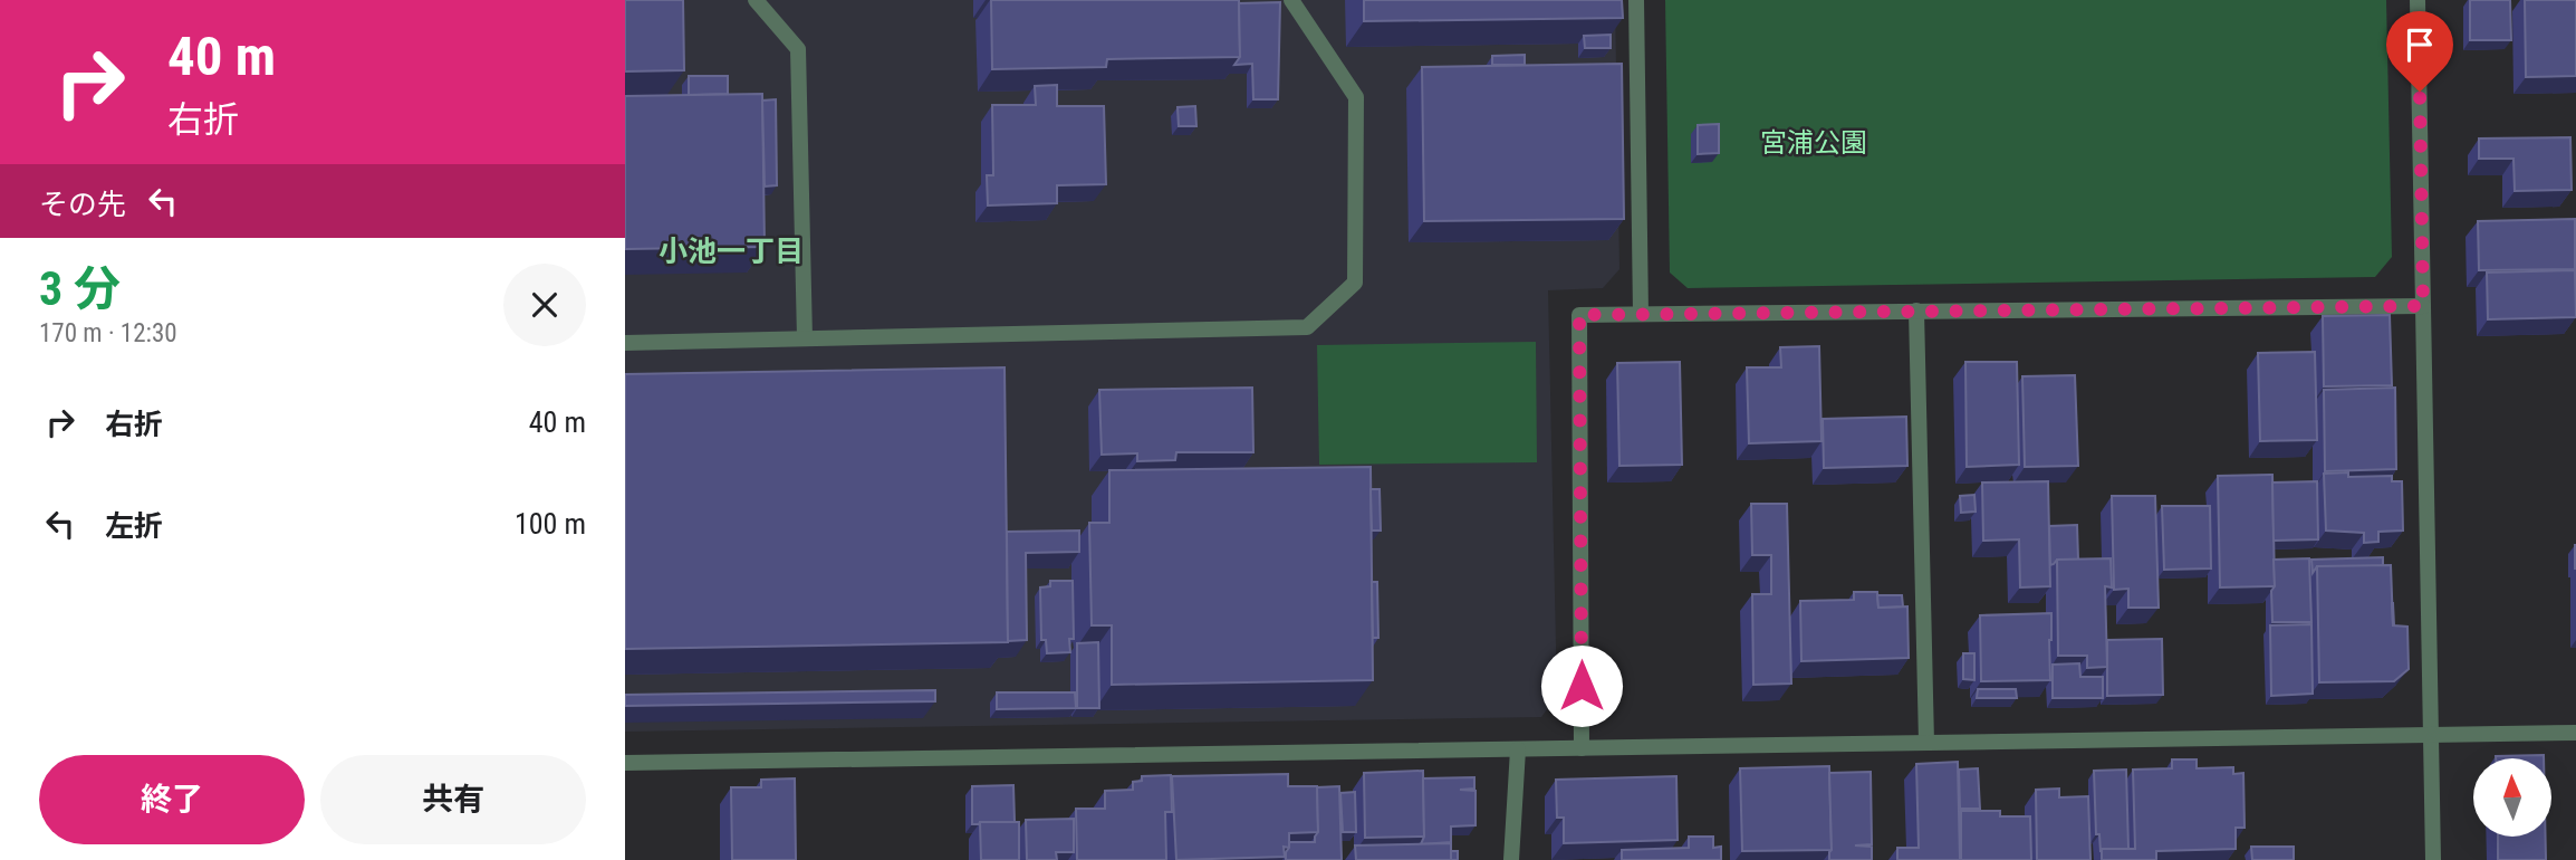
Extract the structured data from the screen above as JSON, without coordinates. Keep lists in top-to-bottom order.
{
  "districts": ["小池一丁目"],
  "parks": ["宮浦公園"],
  "north": "top",
  "page": {
    "turn": ["40 m", "右折"],
    "then": "その先",
    "heading": ["3 分", "170 m · 12:30"],
    "list": [
      {
        "name": "右折",
        "value": "40 m"
      },
      {
        "name": "左折",
        "value": "100 m"
      }
    ],
    "buttons": ["終了", "共有"]
  }
}
